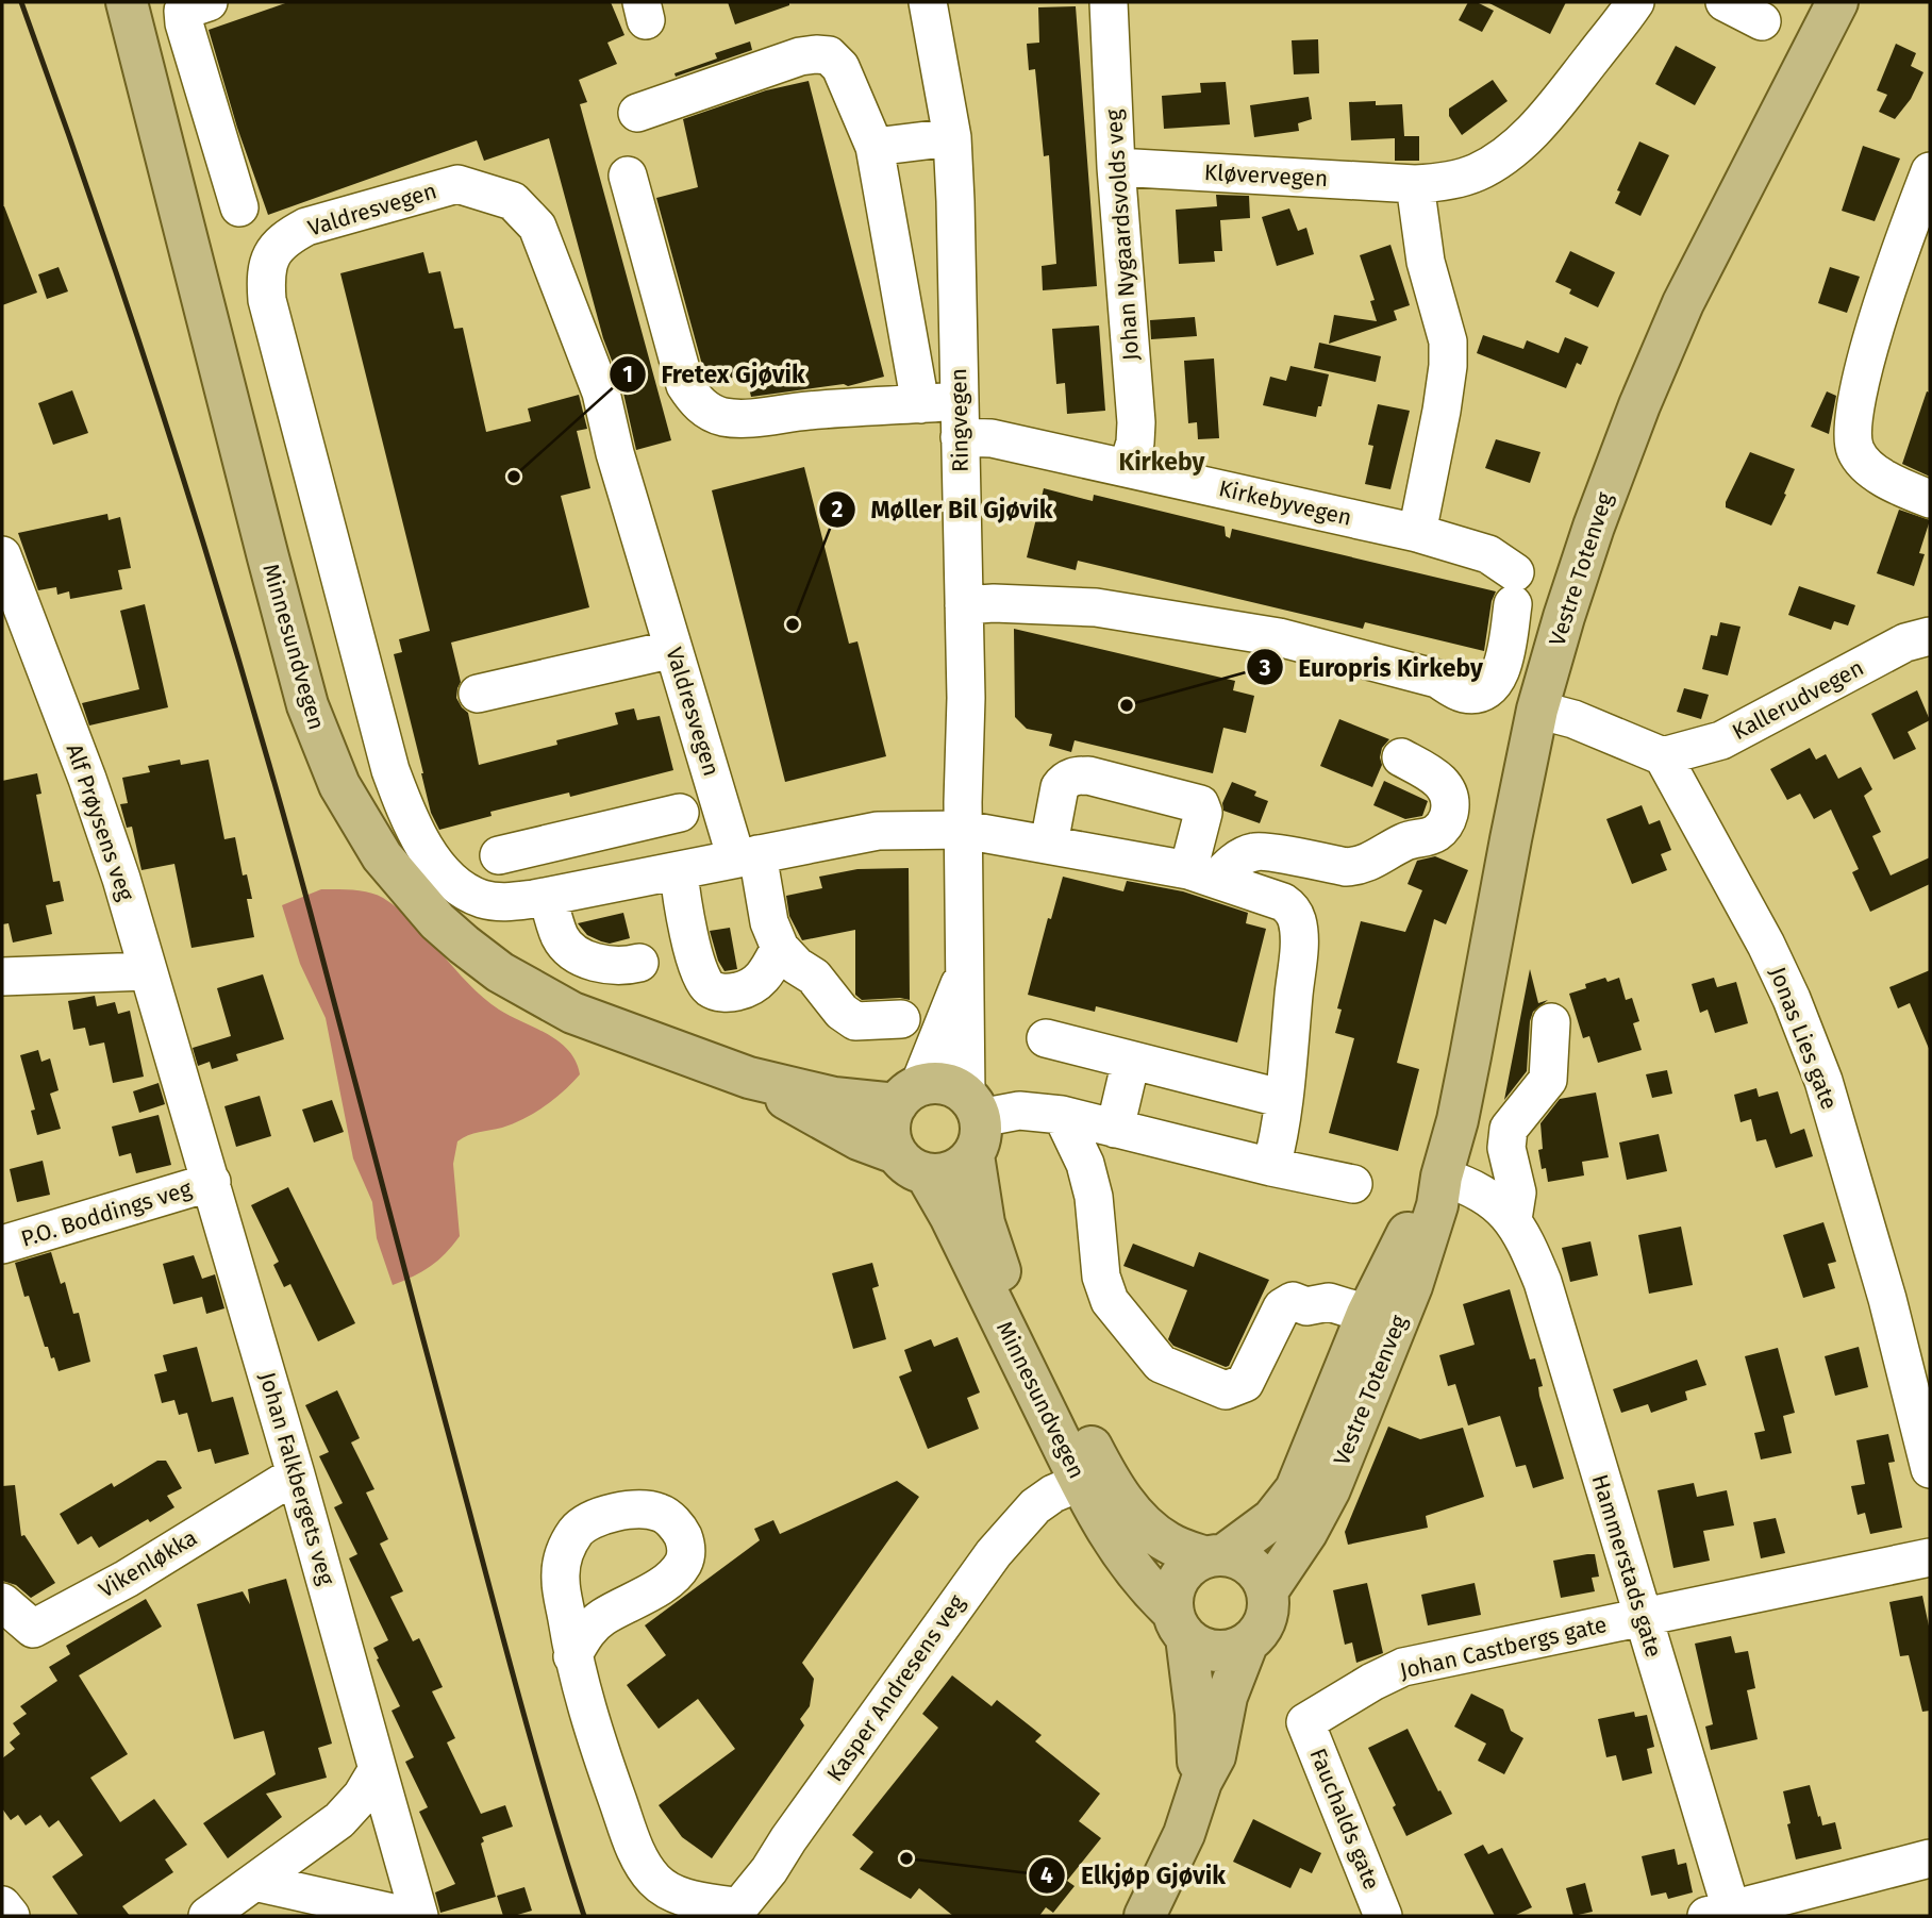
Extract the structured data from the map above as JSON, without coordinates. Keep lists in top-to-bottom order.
{
  "streets": {
    "main road": ["Vestre Totenveg", "Minnesundvegen"],
    "street": [
      "Kløvervegen",
      "Valdresvegen",
      "Johan Nygaardsvolds veg",
      "Ringvegen",
      "Kirkebyvegen",
      "Kallerudvegen",
      "Alf Prøysens veg",
      "Jonas Lies gate",
      "P.O. Boddings veg",
      "Johan Falkbergets veg",
      "Vikenløkka",
      "Hammerstads gate",
      "Johan Castbergs gate",
      "Kasper Andresens veg",
      "Fauchalds gate"
    ]
  },
  "crossings": [
    ["Kløvervegen", "Johan Nygaardsvolds veg"],
    ["Valdresvegen", "Ringvegen"],
    ["Johan Nygaardsvolds veg", "Kirkebyvegen"],
    ["Ringvegen", "Kirkebyvegen"],
    ["Ringvegen", "Minnesundvegen"],
    ["Vestre Totenveg", "Minnesundvegen"],
    ["Vestre Totenveg", "Hammerstads gate"],
    ["Minnesundvegen", "Kasper Andresens veg"],
    ["Kallerudvegen", "Jonas Lies gate"],
    ["Alf Prøysens veg", "Johan Falkbergets veg"],
    ["P.O. Boddings veg", "Johan Falkbergets veg"],
    ["Johan Falkbergets veg", "Vikenløkka"],
    ["Hammerstads gate", "Johan Castbergs gate"],
    ["Johan Castbergs gate", "Fauchalds gate"]
  ],
  "districts": ["Kirkeby"],
  "places": [
    "Fretex Gjøvik",
    "Møller Bil Gjøvik",
    "Europris Kirkeby",
    "Elkjøp Gjøvik"
  ]
}
